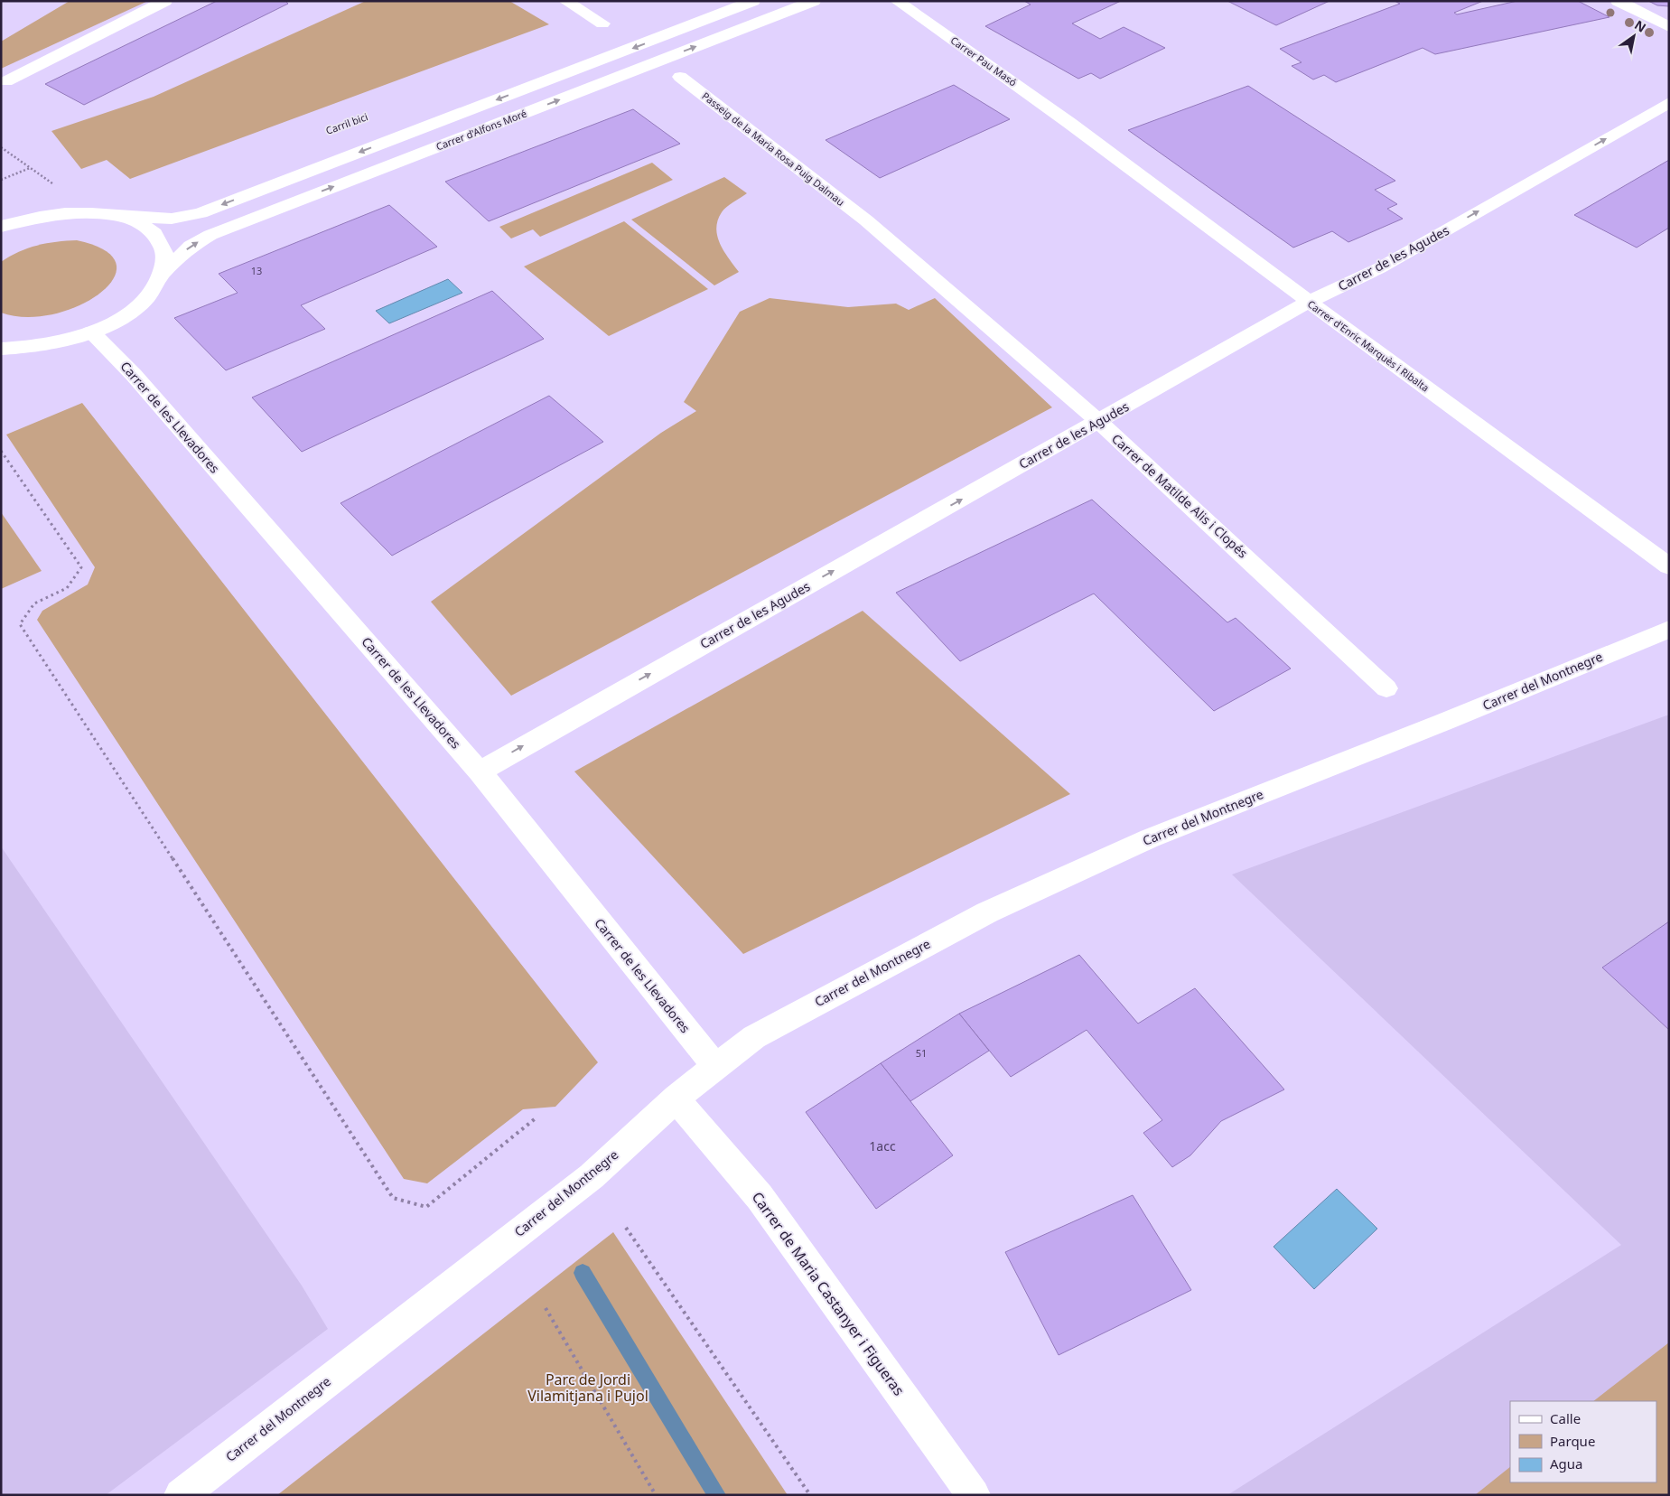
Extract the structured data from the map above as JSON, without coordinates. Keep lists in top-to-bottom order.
{
  "streets": {
    "street": [
      "Carrer Pau Masó",
      "Carrer d'Alfons Moré",
      "Passeig de la Maria Rosa Puig Dalmau",
      "Carrer de les Agudes",
      "Carrer d'Enric Marquès i Ribalta",
      "Carrer de les Llevadores",
      "Carrer de Matilde Alis i Clopés",
      "Carrer del Montnegre",
      "Carrer de Maria Castanyer i Figueras"
    ]
  },
  "crossings": [
    ["Carrer Pau Masó", "Carrer d'Enric Marquès i Ribalta"],
    ["Passeig de la Maria Rosa Puig Dalmau", "Carrer de Matilde Alis i Clopés"],
    ["Carrer de les Agudes", "Carrer d'Enric Marquès i Ribalta"],
    ["Carrer de les Agudes", "Carrer de les Llevadores"],
    ["Carrer de les Agudes", "Carrer de Matilde Alis i Clopés"],
    ["Carrer de les Llevadores", "Carrer del Montnegre"],
    ["Carrer del Montnegre", "Carrer de Maria Castanyer i Figueras"]
  ],
  "one_way": ["Carrer de les Agudes"],
  "parks": ["Parc de Jordi Vilamitjana i Pujol"],
  "house_numbers": ["13", "51", "1acc"],
  "legend": ["Calle", "Parque", "Agua"],
  "north": "top right"
}
